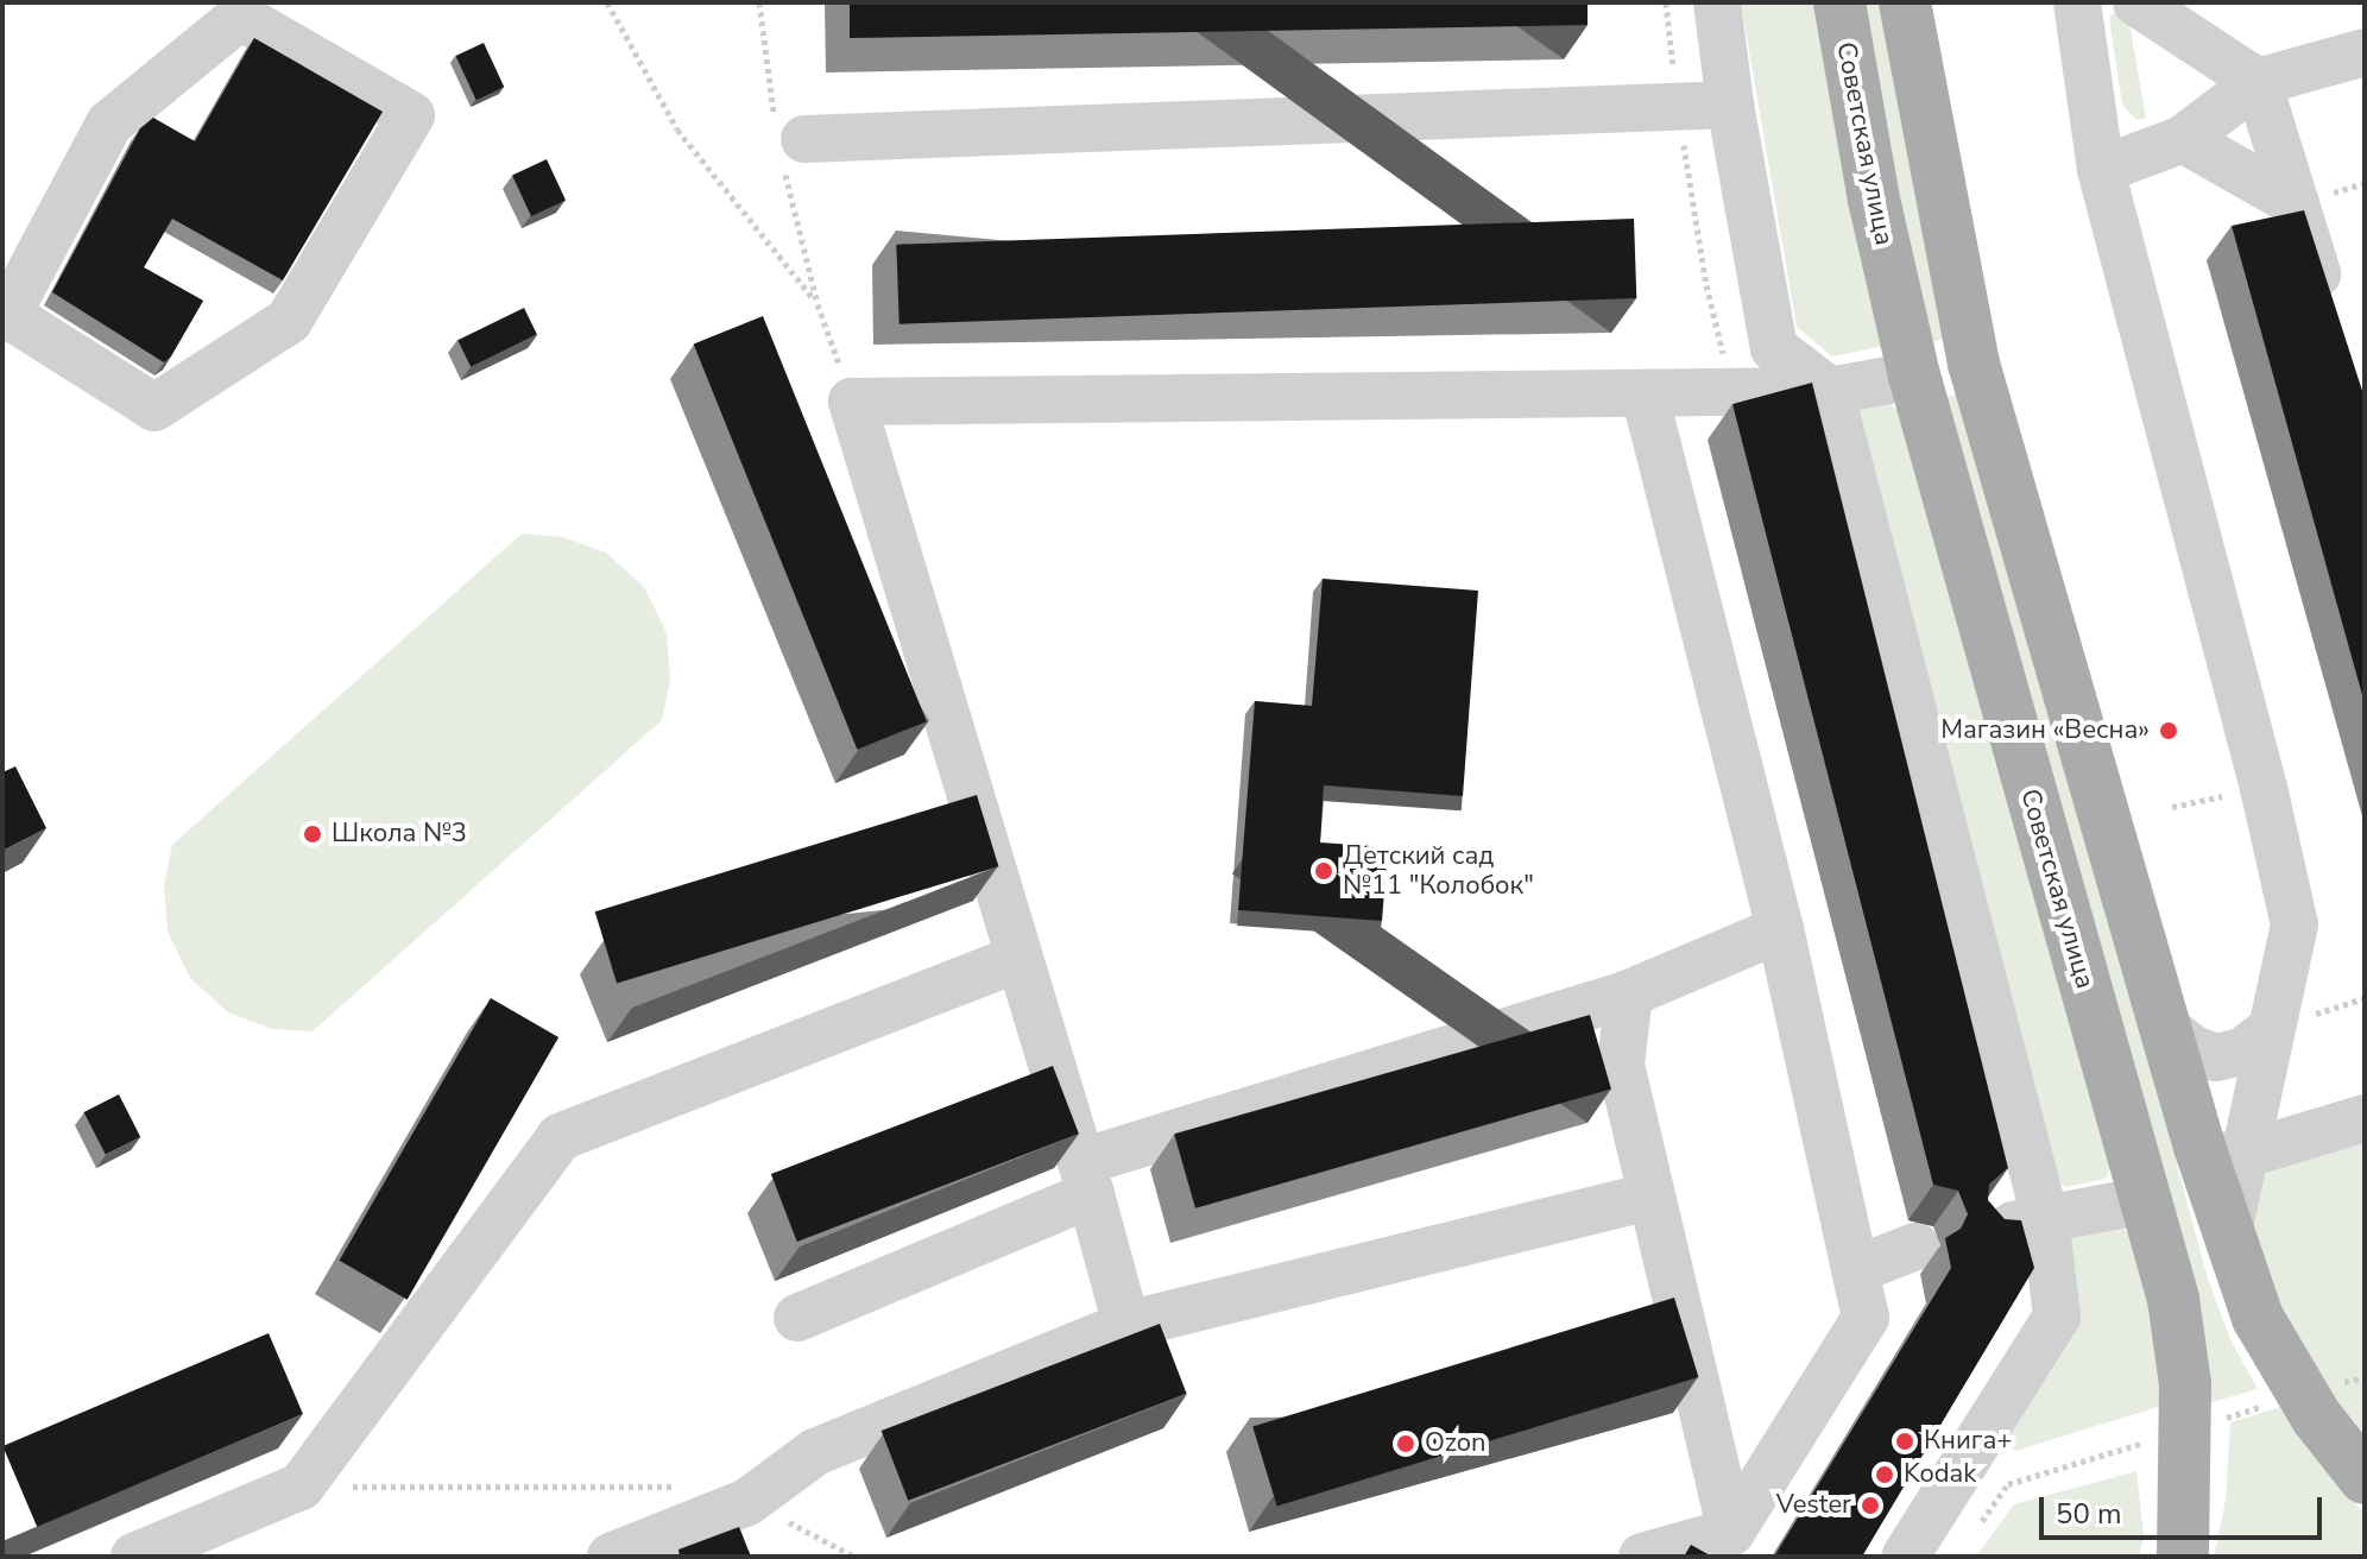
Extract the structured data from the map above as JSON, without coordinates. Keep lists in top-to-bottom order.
{
  "streets": {
    "main road": ["Советская улица"]
  },
  "places": [
    "Магазин «Весна»",
    "Школа №3",
    "Детский сад №11 \"Колобок\"",
    "Книга+",
    "Ozon",
    "Kodak",
    "Vester"
  ],
  "scale_bar": "50 m"
}
